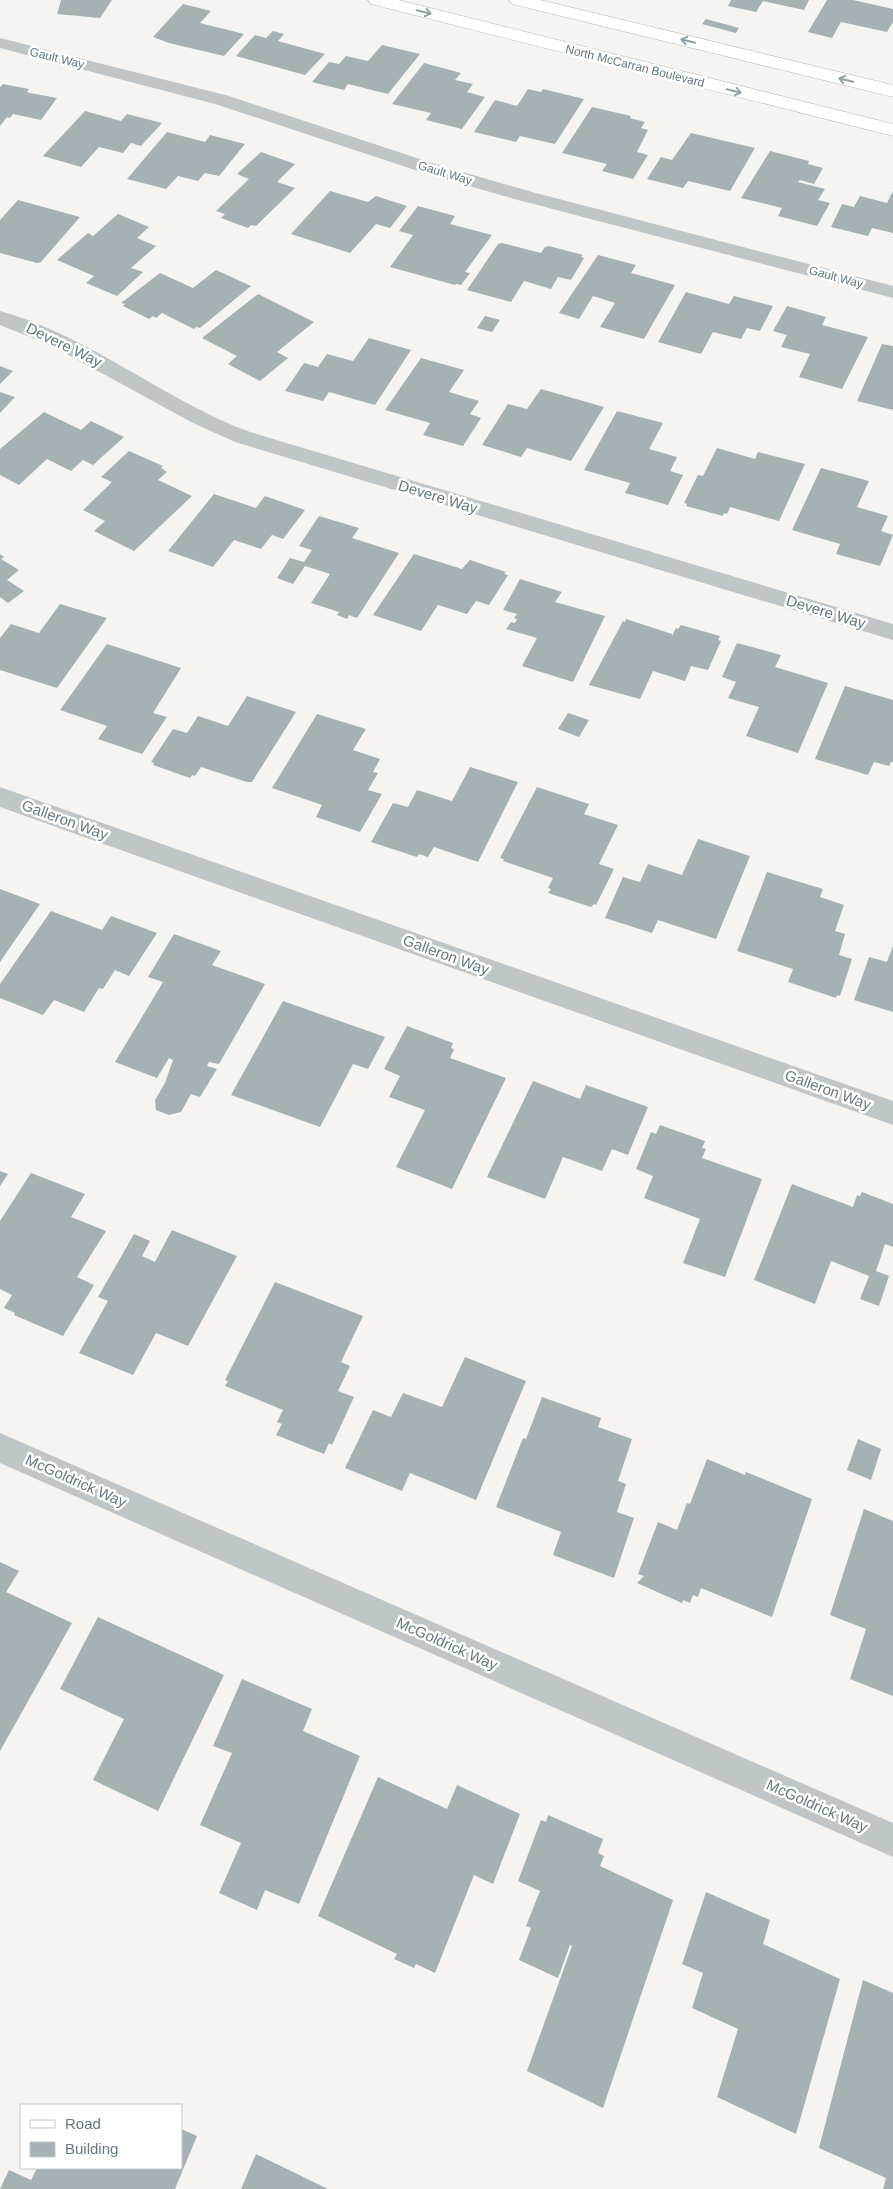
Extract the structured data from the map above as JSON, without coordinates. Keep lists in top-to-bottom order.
{
  "streets": {
    "main road": ["North McCarran Boulevard"],
    "street": [
      "Gault Way",
      "Devere Way",
      "Galleron Way",
      "McGoldrick Way"
    ]
  },
  "legend": ["Road", "Building"]
}
